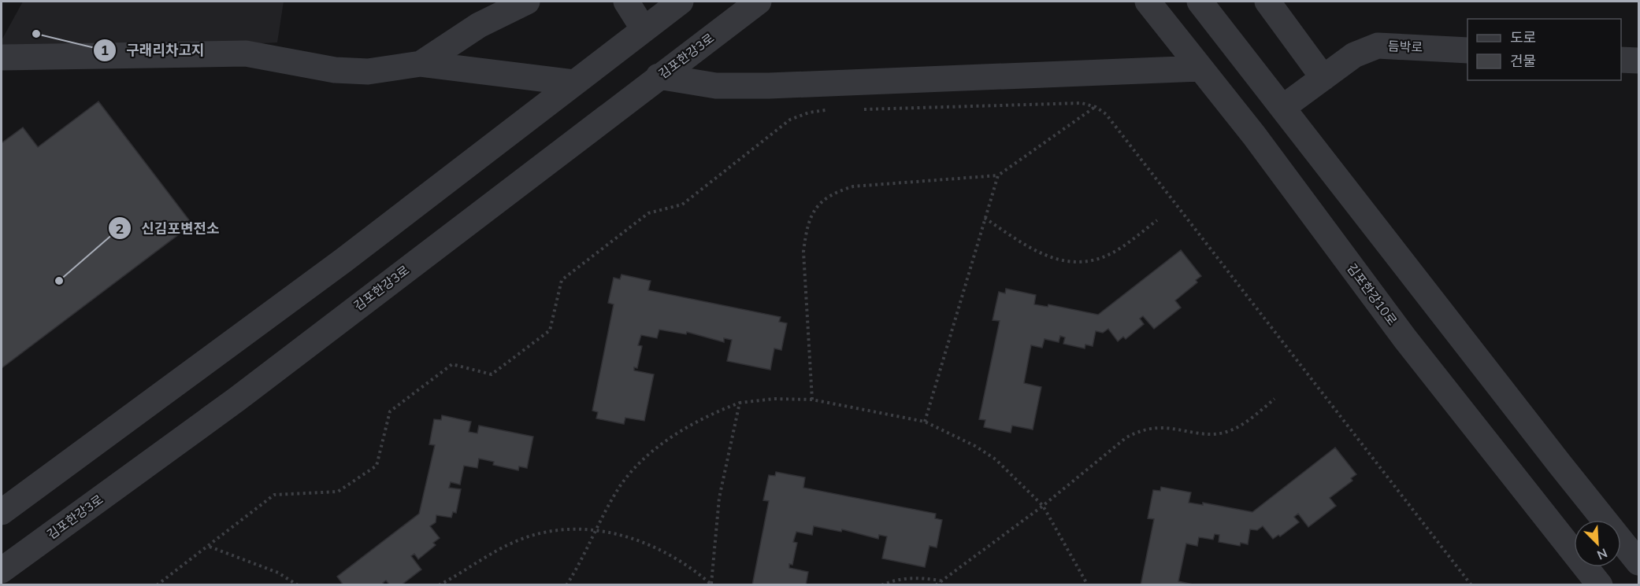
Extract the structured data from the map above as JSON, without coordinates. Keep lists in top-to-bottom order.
{
  "streets": {
    "street": ["듬박로", "김포한강3로", "김포한강10로"]
  },
  "places": ["구래리차고지", "신김포변전소"],
  "legend": ["도로", "건물"],
  "north": "bottom right"
}
